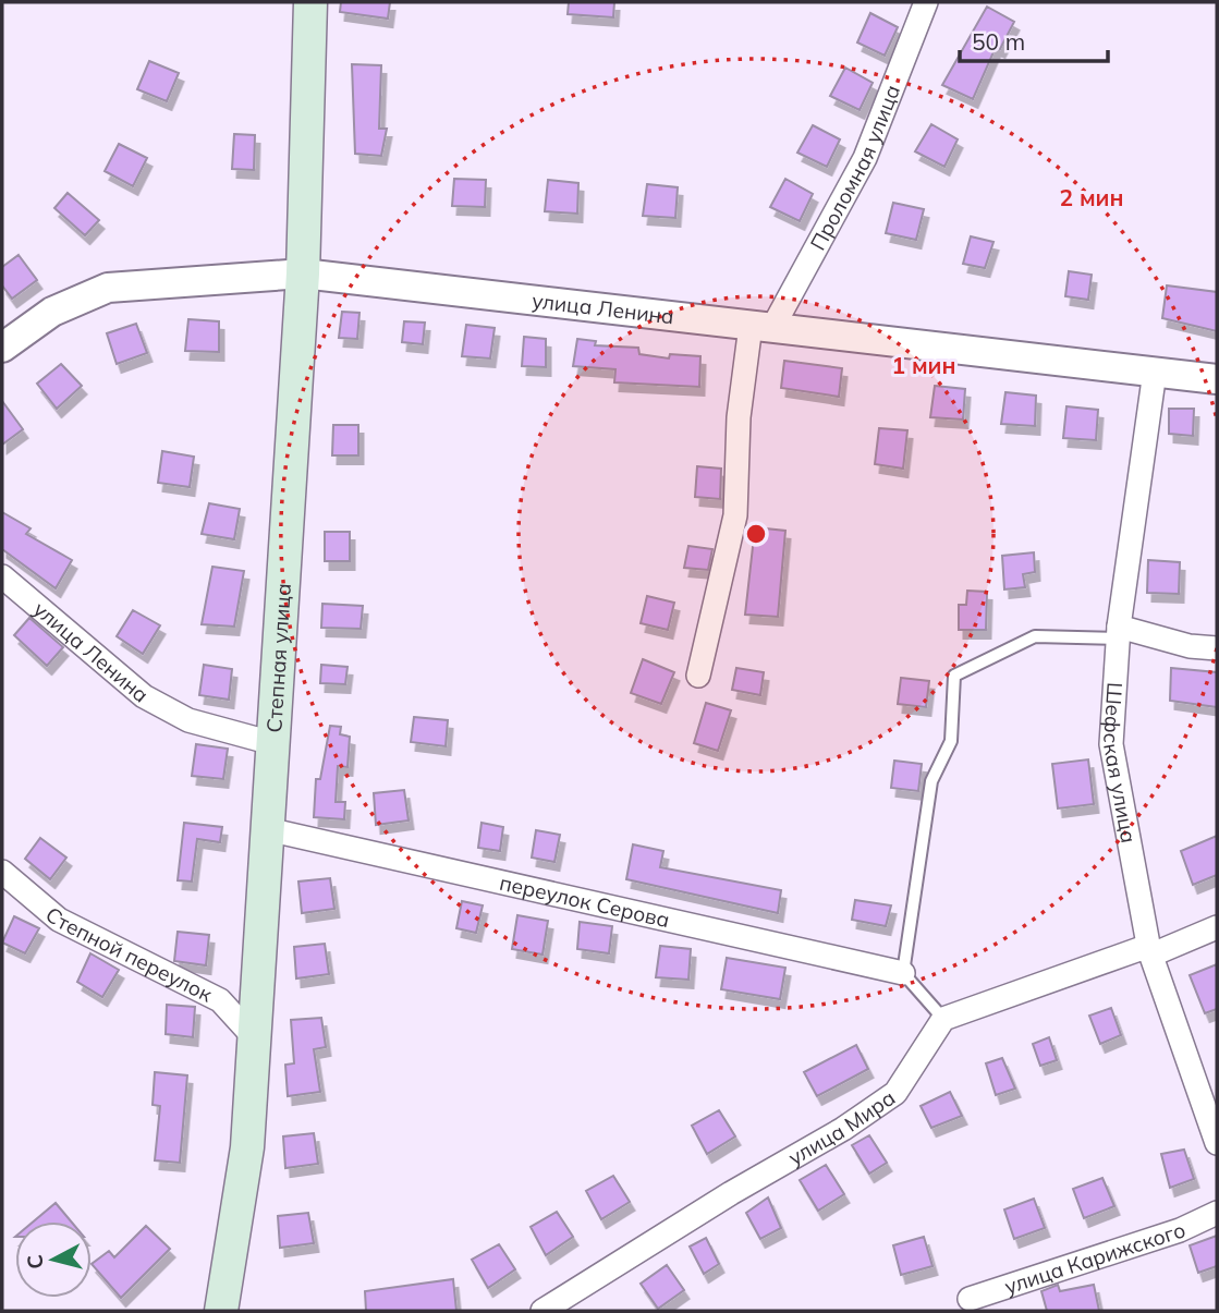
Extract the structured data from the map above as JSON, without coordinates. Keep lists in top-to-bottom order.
{
  "streets": {
    "main road": ["Степная улица"],
    "street": [
      "Проломная улица",
      "улица Ленина",
      "Шефская улица",
      "переулок Серова",
      "Степной переулок",
      "улица Мира",
      "улица Карижского"
    ]
  },
  "crossings": [
    ["Проломная улица", "улица Ленина"],
    ["улица Ленина", "Степная улица"],
    ["улица Ленина", "Шефская улица"],
    ["Степная улица", "переулок Серова"],
    ["Степная улица", "Степной переулок"]
  ],
  "scale_bar": "50 m",
  "north": "left",
  "rings": ["2 мин", "1 мин"]
}
